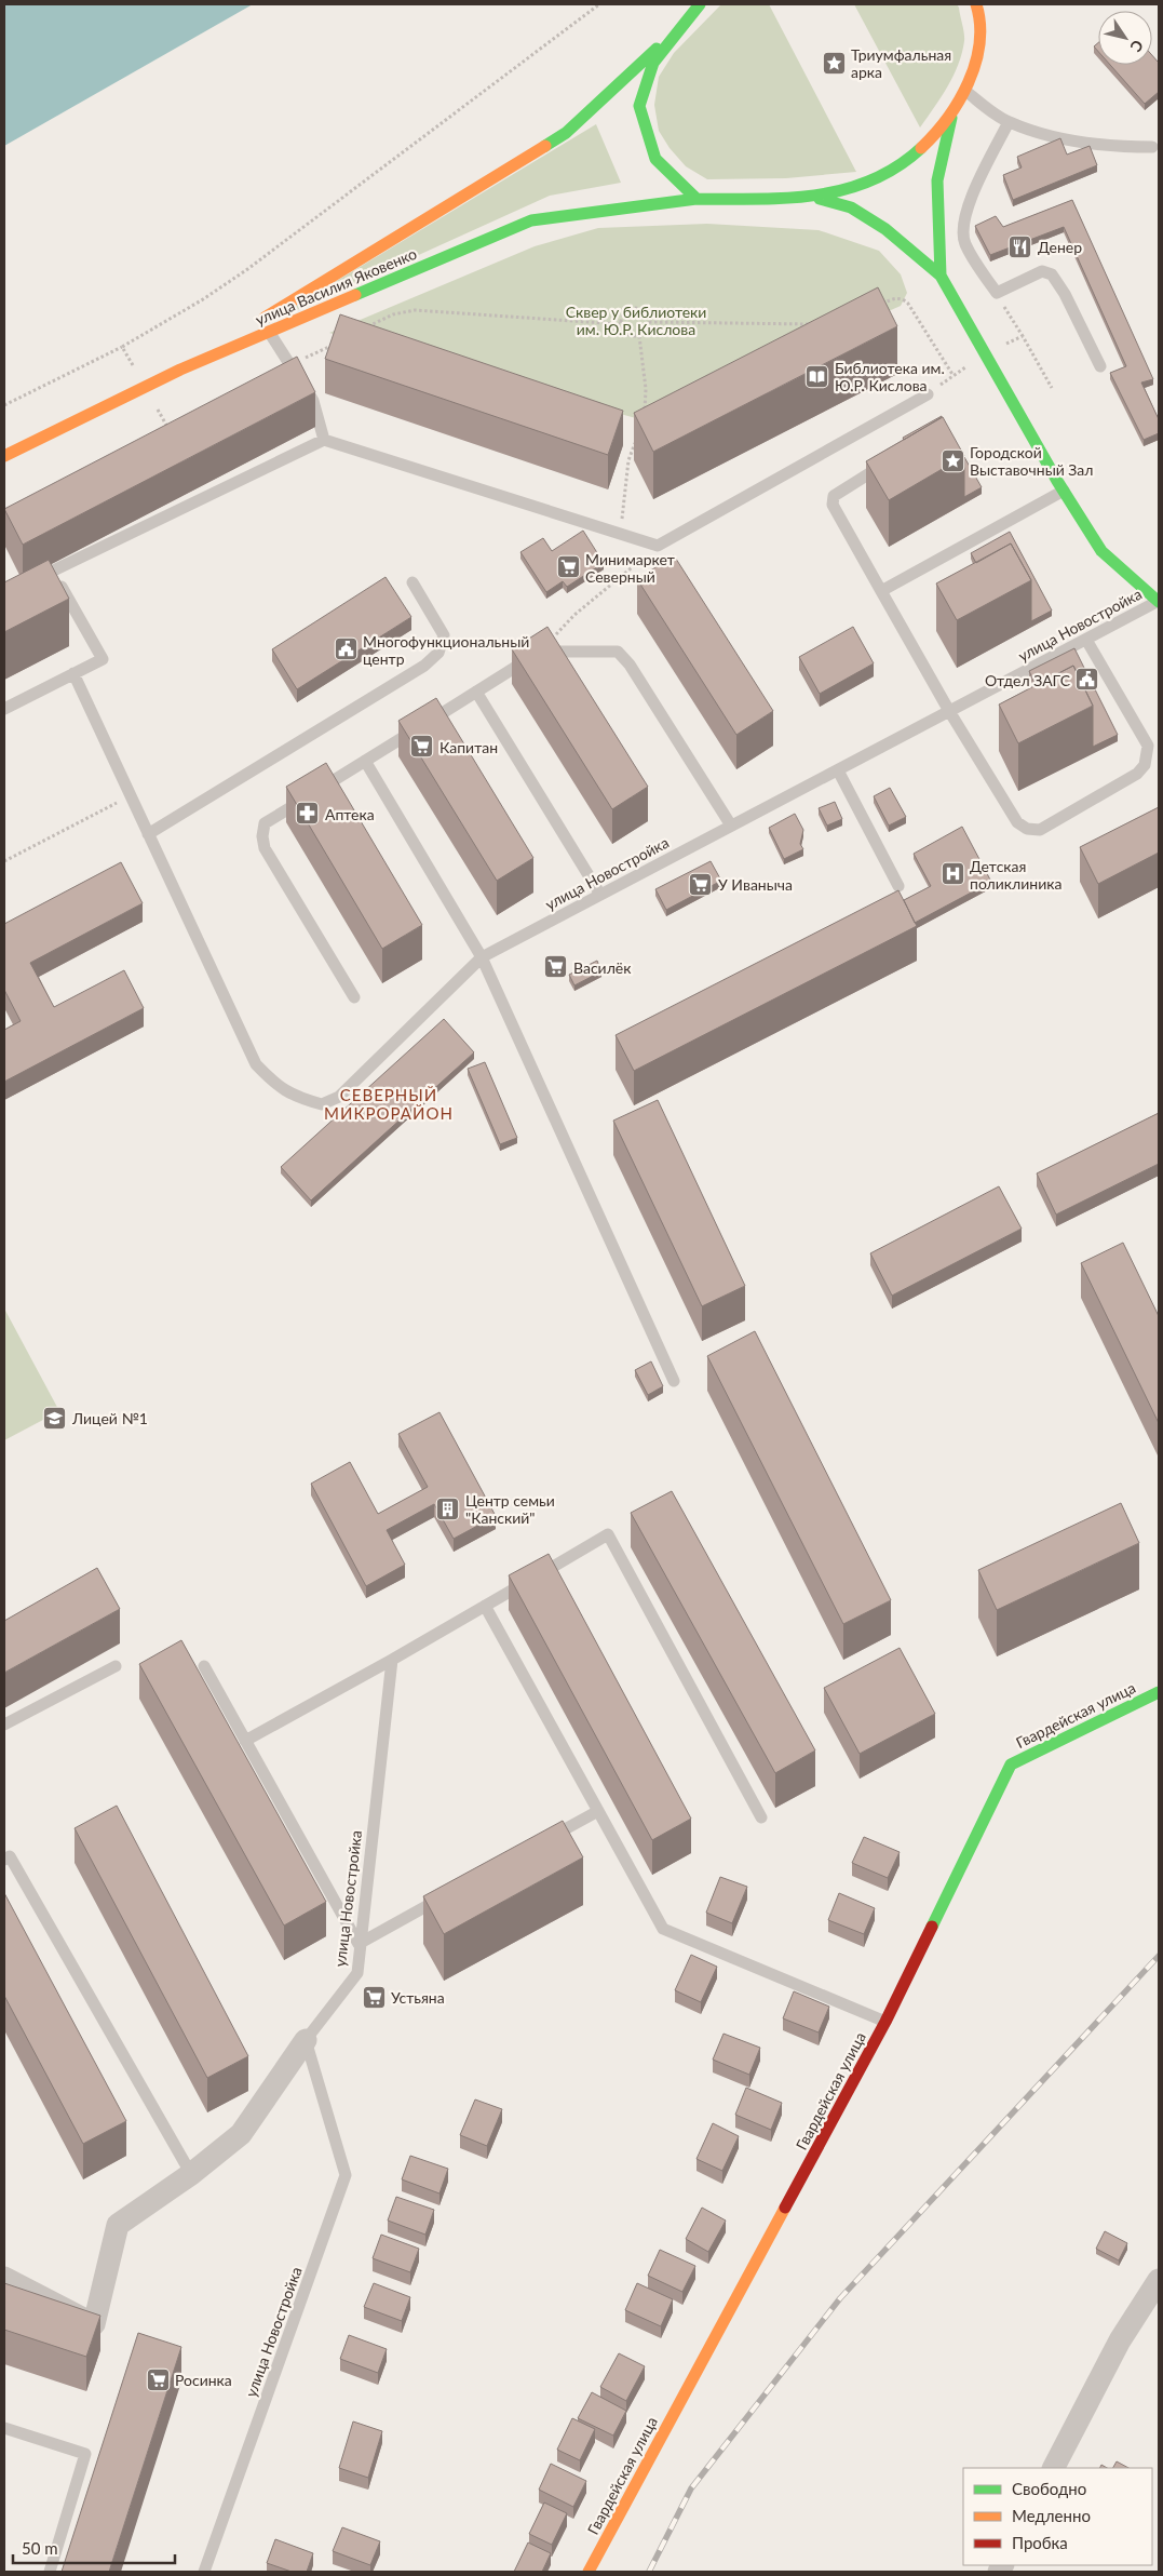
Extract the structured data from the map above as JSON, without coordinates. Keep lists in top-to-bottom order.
{
  "streets": {
    "main road": ["улица Василия Яковенко", "Гвардейская улица"],
    "lane": ["улица Новостройка"]
  },
  "districts": ["СЕВЕРНЫЙ МИКРОРАЙОН"],
  "parks": ["Сквер у библиотеки им. Ю.Р. Кислова"],
  "places": {
    "place": ["Триумфальная арка", "Городской Выставочный Зал"],
    "restaurant": ["Денер"],
    "library": ["Библиотека им. Ю.Р. Кислова"],
    "supermarket": [
      "Минимаркет Северный",
      "Капитан",
      "У Иваныча",
      "Василёк",
      "Устьяна",
      "Росинка"
    ],
    "public building": ["Многофункциональный центр", "Отдел ЗАГС"],
    "pharmacy": ["Аптека"],
    "hospital": ["Детская поликлиника"],
    "school or university": ["Лицей №1"],
    "building": ["Центр семьи \"Канский\""]
  },
  "legend": ["Свободно", "Медленно", "Пробка"],
  "scale_bar": "50 m",
  "north": "bottom right"
}
